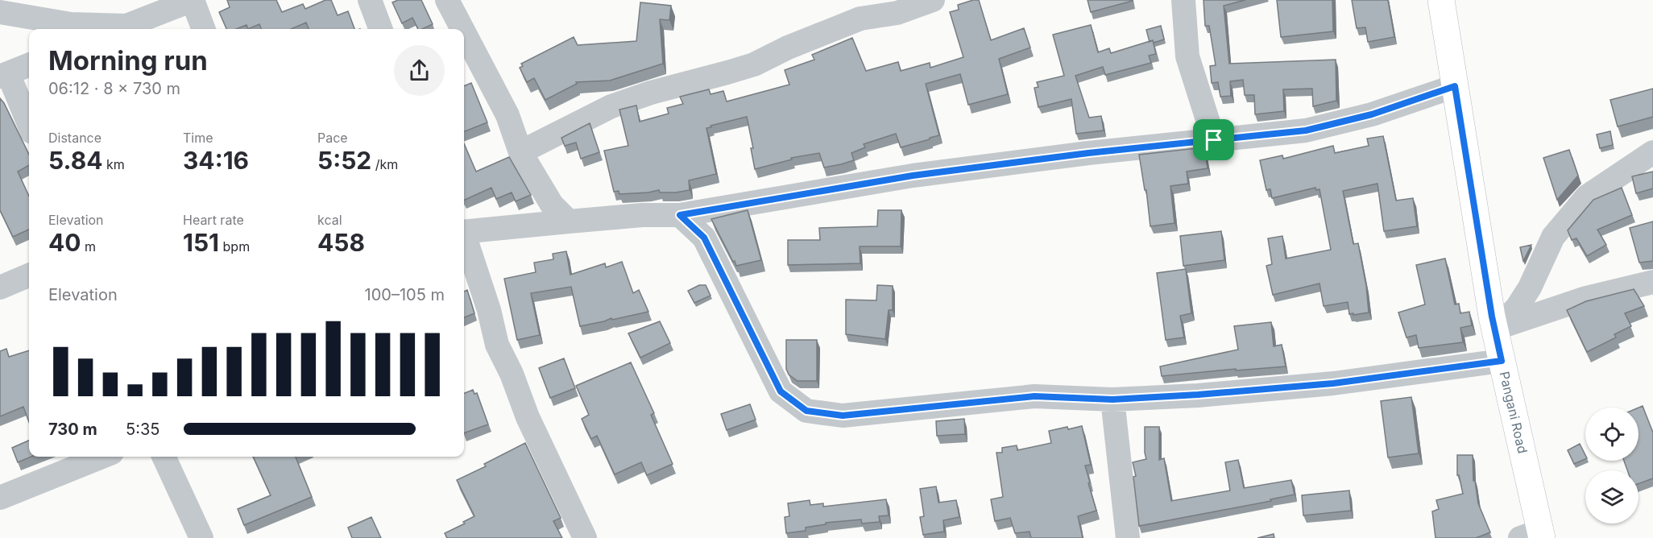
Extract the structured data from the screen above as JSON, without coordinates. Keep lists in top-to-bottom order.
{
  "streets": {
    "main road": ["Pangani Road"]
  },
  "page": {
    "heading": ["Morning run", "06:12 · 8 × 730 m"],
    "stats": [
      ["Distance", "5.84 km"],
      ["Time", "34:16"],
      ["Pace", "5:52 /km"],
      ["Elevation", "40 m"],
      ["Heart rate", "151 bpm"],
      ["kcal", "458"]
    ],
    "chart": ["Elevation", "100–105 m"],
    "list": [
      {
        "name": "730 m",
        "note": "5:35"
      }
    ]
  }
}
